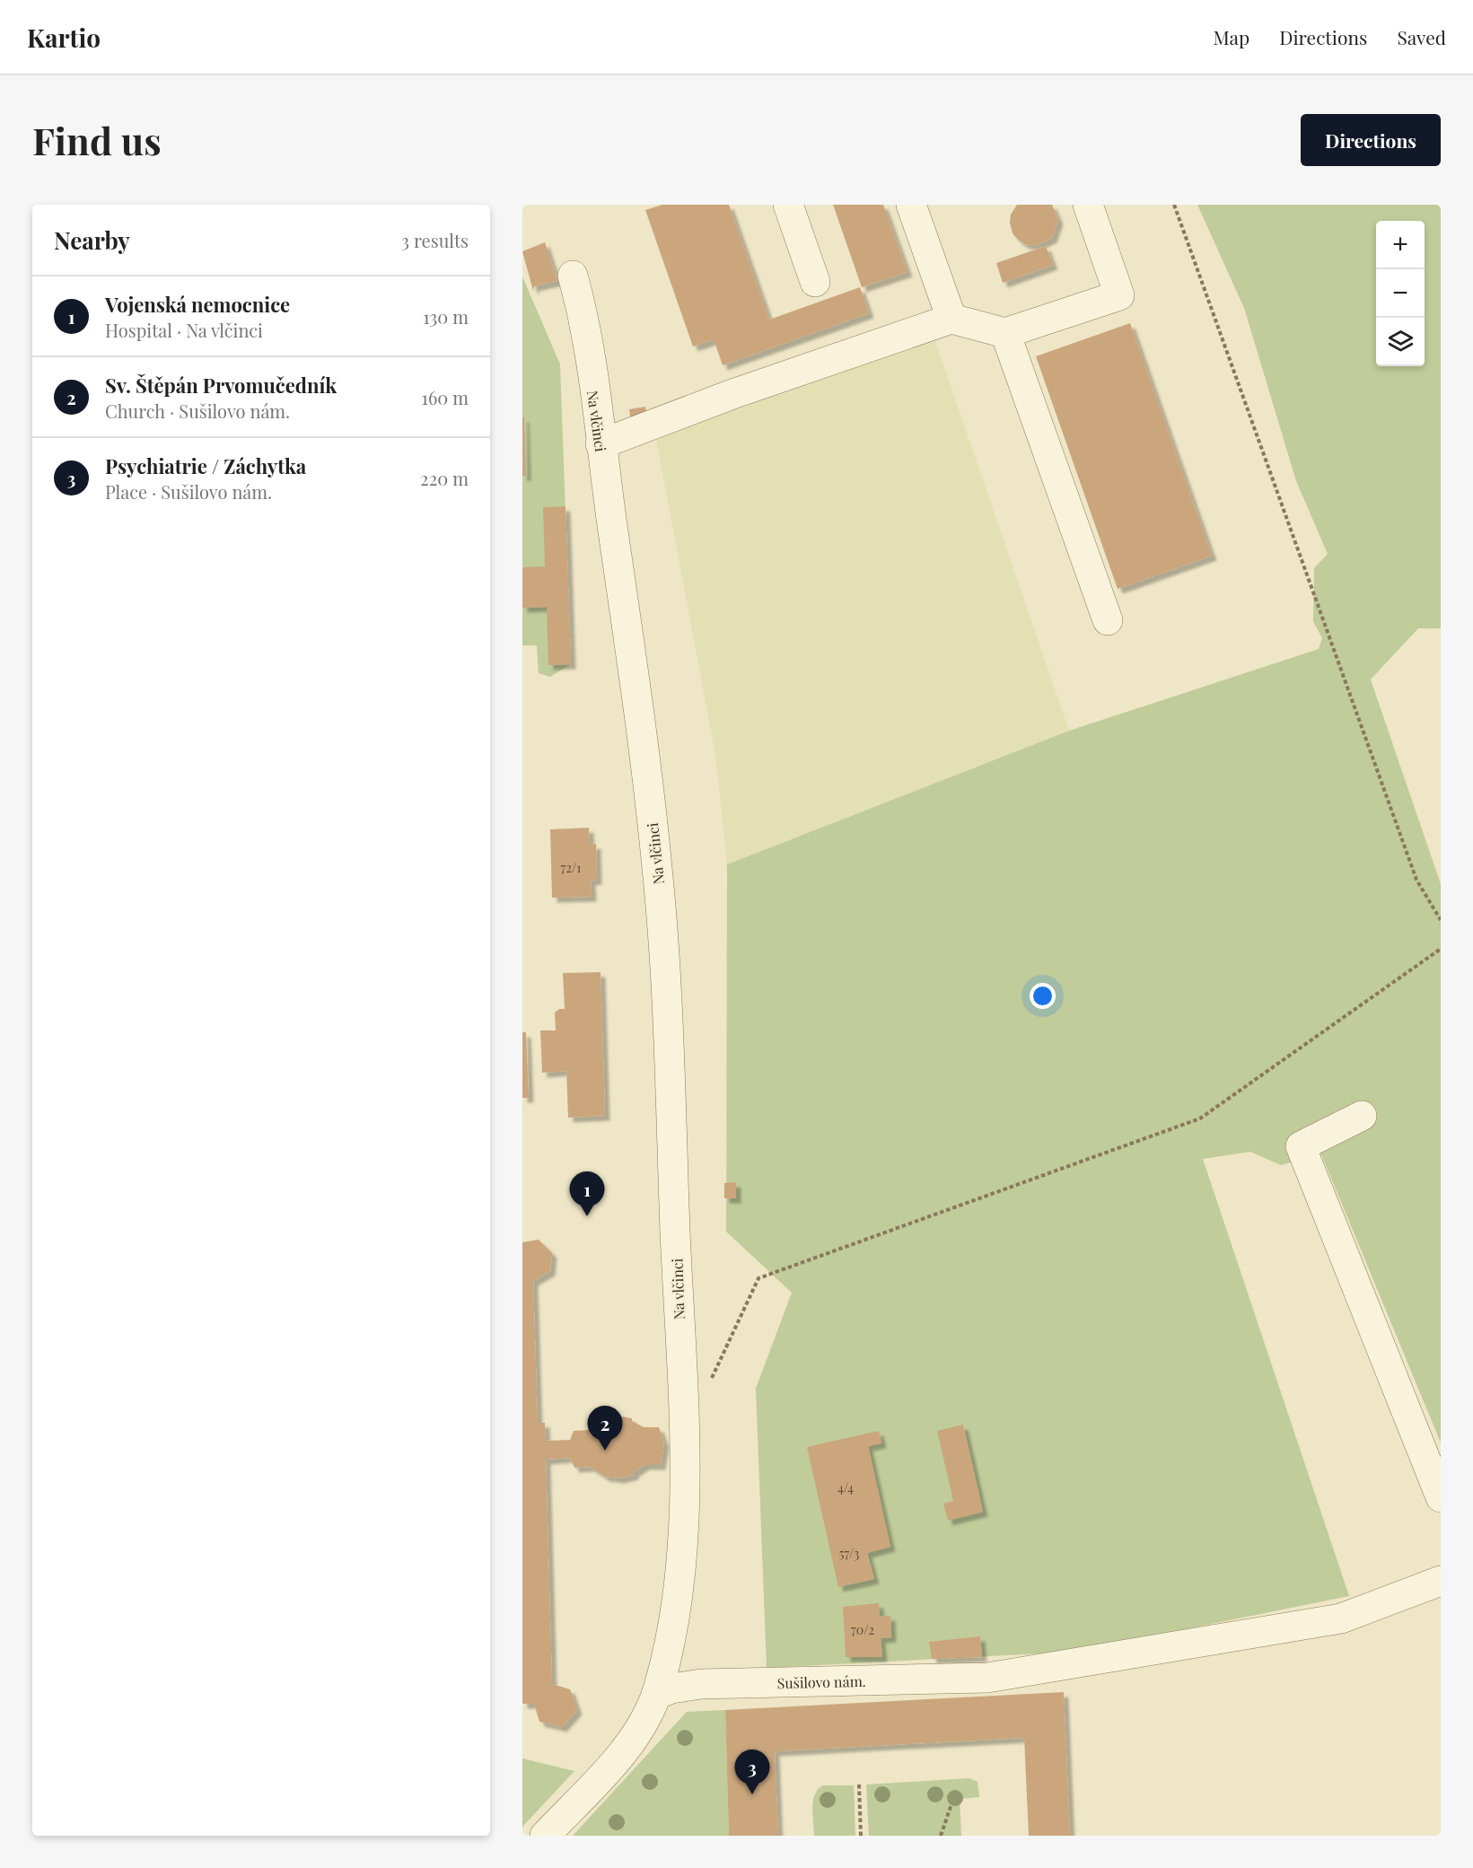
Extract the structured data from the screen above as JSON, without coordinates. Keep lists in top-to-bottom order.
{
  "streets": {
    "street": ["Na vlčinci", "Sušilovo nám."]
  },
  "crossings": [
    ["Na vlčinci", "Sušilovo nám."]
  ],
  "house_numbers": [
    "72/1",
    "4/4",
    "57/3",
    "70/2"
  ],
  "page": {
    "header": "Kartio",
    "nav": ["Map", "Directions", "Saved"],
    "buttons": "Directions",
    "title": "Find us",
    "heading": ["Nearby", "3 results"],
    "map_buttons": ["+", "−"],
    "list": [
      {
        "mark": "1",
        "name": "Vojenská nemocnice",
        "note": "Hospital · Na vlčinci",
        "value": "130 m"
      },
      {
        "mark": "2",
        "name": "Sv. Štěpán Prvomučedník",
        "note": "Church · Sušilovo nám.",
        "value": "160 m"
      },
      {
        "mark": "3",
        "name": "Psychiatrie / Záchytka",
        "note": "Place · Sušilovo nám.",
        "value": "220 m"
      }
    ],
    "pins": ["1", "2", "3"]
  }
}
